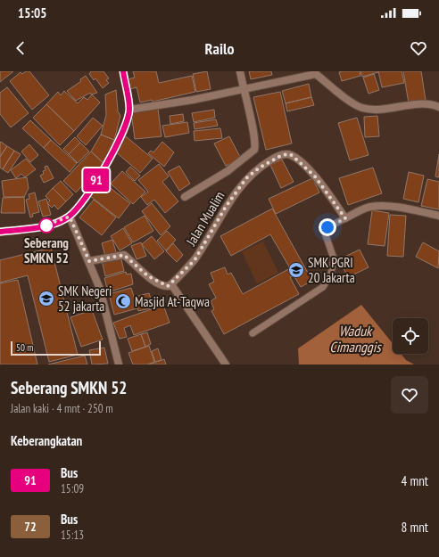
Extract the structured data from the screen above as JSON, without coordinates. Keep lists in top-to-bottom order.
{
  "streets": {
    "street": ["Jalan Mualim"]
  },
  "water": ["Waduk Cimanggis"],
  "places": {
    "other": ["Seberang SMKN 52"],
    "school or university": ["SMK PGRI 20 Jakarta", "SMK Negeri 52 jakarta"],
    "mosque": ["Masjid At-Taqwa"]
  },
  "lines": ["bus line 91"],
  "scale_bar": "50 m",
  "page": {
    "status": "15:05",
    "header": "Railo",
    "on_map": "91",
    "scale": "50 m",
    "heading": [
      ["Seberang SMKN 52", "Jalan kaki · 4 mnt · 250 m"],
      "Keberangkatan"
    ],
    "list": [
      {
        "mark": "91",
        "name": "Bus",
        "note": "15:09",
        "value": "4 mnt"
      },
      {
        "mark": "72",
        "name": "Bus",
        "note": "15:13",
        "value": "8 mnt"
      }
    ]
  }
}
